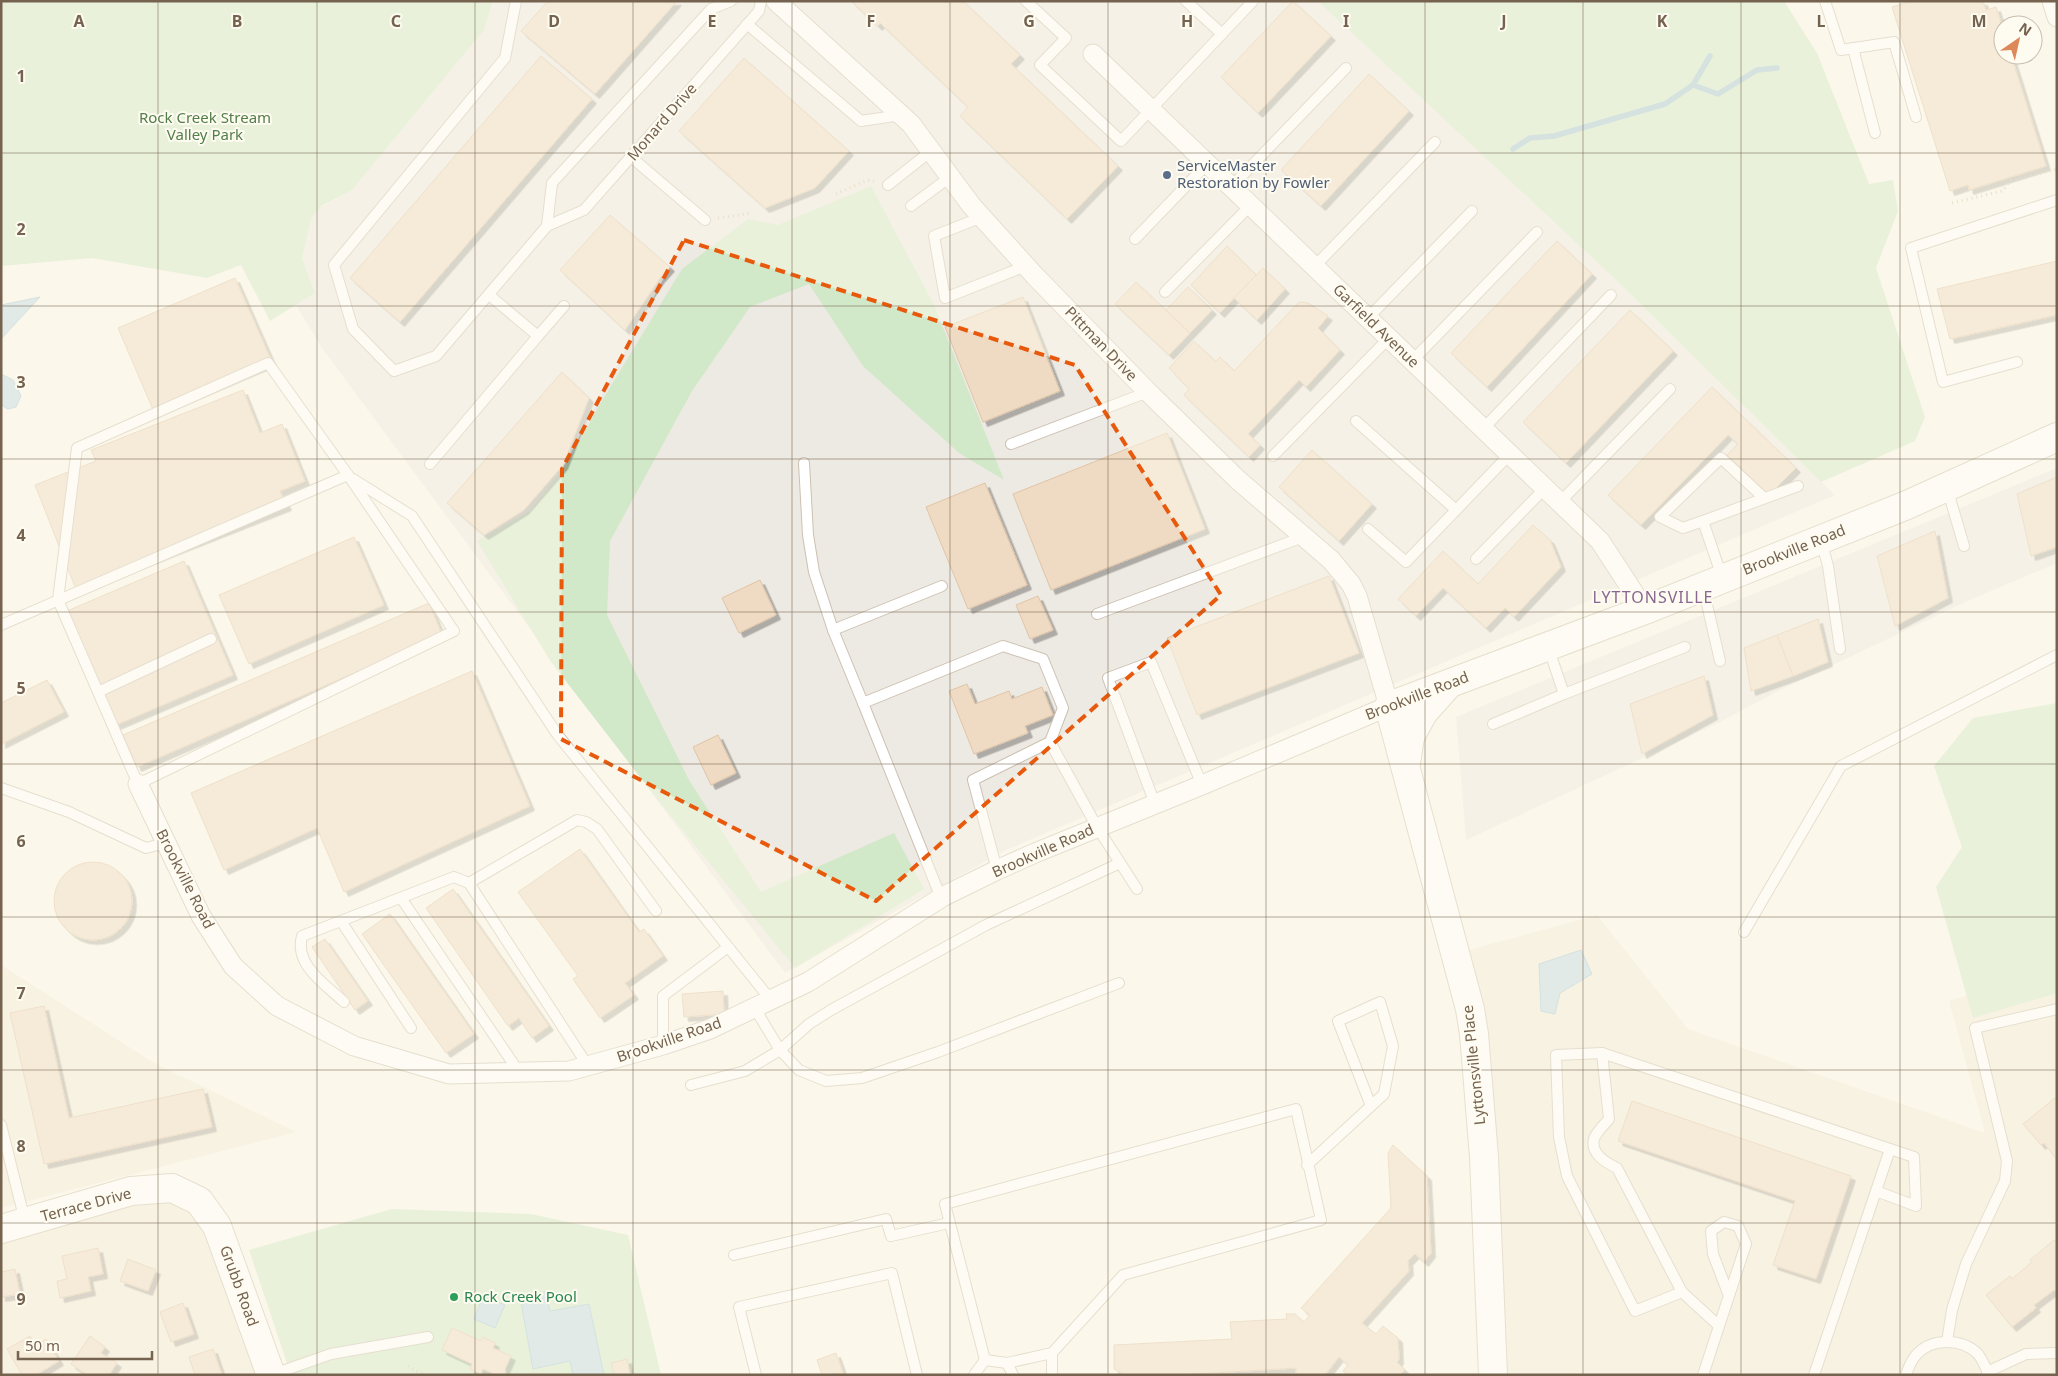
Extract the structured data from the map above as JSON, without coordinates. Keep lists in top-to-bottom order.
{
  "streets": {
    "street": [
      "Garfield Avenue",
      "Pittman Drive",
      "Brookville Road",
      "Lyttonsville Place",
      "Terrace Drive",
      "Grubb Road"
    ],
    "lane": ["Monard Drive"]
  },
  "crossings": [
    ["Garfield Avenue", "Brookville Road"],
    ["Pittman Drive", "Brookville Road"],
    ["Pittman Drive", "Lyttonsville Place"],
    ["Brookville Road", "Lyttonsville Place"],
    ["Terrace Drive", "Grubb Road"]
  ],
  "districts": ["LYTTONSVILLE"],
  "parks": ["Rock Creek Stream Valley Park"],
  "places": ["ServiceMaster Restoration by Fowler", "Rock Creek Pool"],
  "scale_bar": "50 m",
  "north": "top right",
  "grid": {
    "columns": [
      "A",
      "B",
      "C",
      "D",
      "E",
      "F",
      "G",
      "H",
      "I",
      "J",
      "K",
      "L",
      "M"
    ],
    "rows": [
      "1",
      "2",
      "3",
      "4",
      "5",
      "6",
      "7",
      "8",
      "9"
    ]
  }
}
